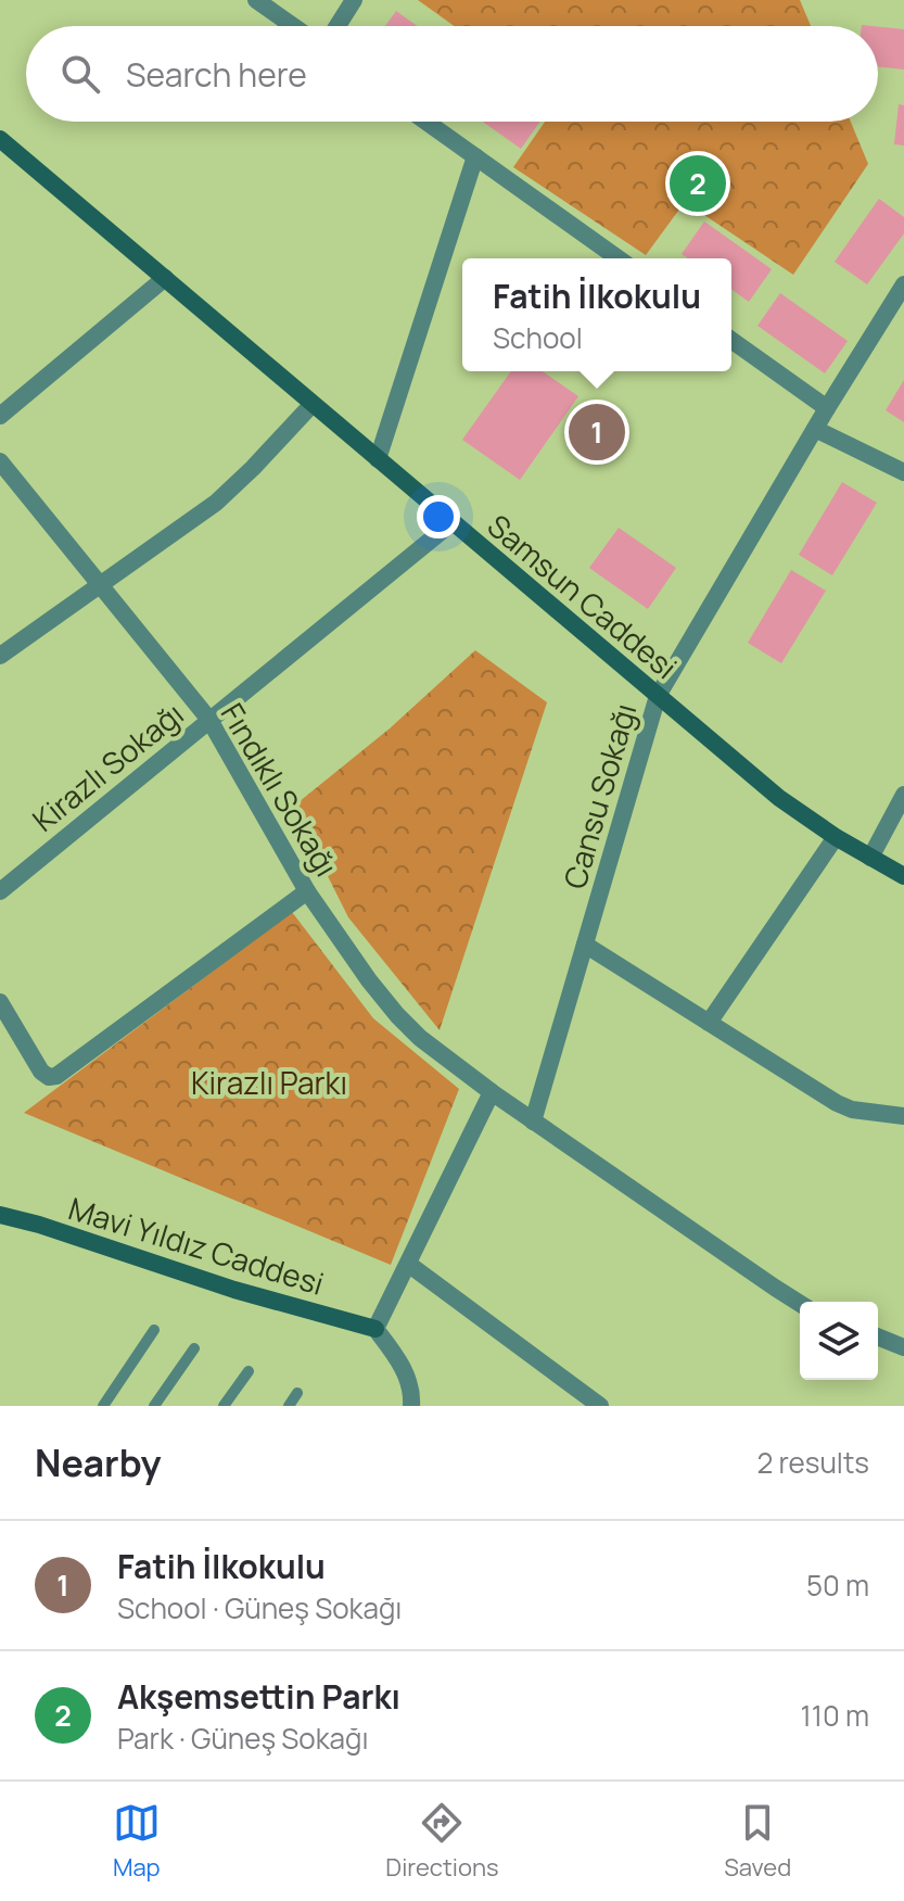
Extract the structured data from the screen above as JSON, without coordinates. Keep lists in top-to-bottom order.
{
  "streets": {
    "street": [
      "Samsun Caddesi",
      "Kirazlı Sokağı",
      "Fındıklı Sokağı",
      "Cansu Sokağı",
      "Mavi Yıldız Caddesi"
    ]
  },
  "crossings": [
    ["Samsun Caddesi", "Kirazlı Sokağı"],
    ["Samsun Caddesi", "Cansu Sokağı"],
    ["Kirazlı Sokağı", "Fındıklı Sokağı"],
    ["Fındıklı Sokağı", "Cansu Sokağı"]
  ],
  "parks": ["Kirazlı Parkı"],
  "page": {
    "search": "Search here",
    "pins": ["2", "1"],
    "popup": ["Fatih İlkokulu", "School"],
    "heading": ["Nearby", "2 results"],
    "list": [
      {
        "mark": "1",
        "name": "Fatih İlkokulu",
        "note": "School · Güneş Sokağı",
        "value": "50 m"
      },
      {
        "mark": "2",
        "name": "Akşemsettin Parkı",
        "note": "Park · Güneş Sokağı",
        "value": "110 m"
      }
    ],
    "nav": ["Map", "Directions", "Saved"]
  }
}
